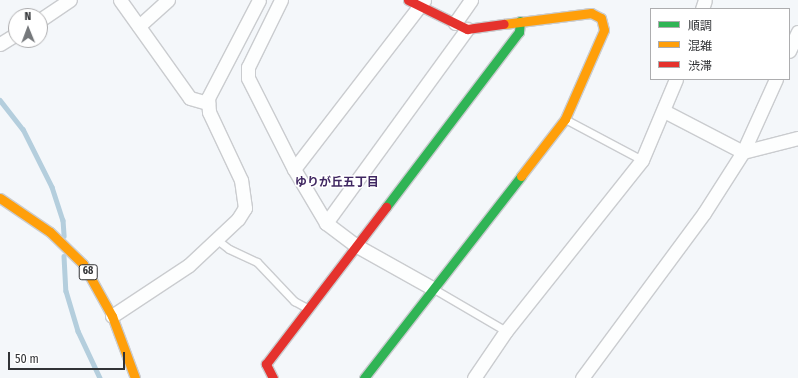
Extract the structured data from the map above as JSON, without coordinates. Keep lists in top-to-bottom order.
{
  "streets": {
    "street": ["68"]
  },
  "districts": ["ゆりが丘五丁目"],
  "legend": ["順調", "混雑", "渋滞"],
  "scale_bar": "50 m",
  "north": "top"
}
